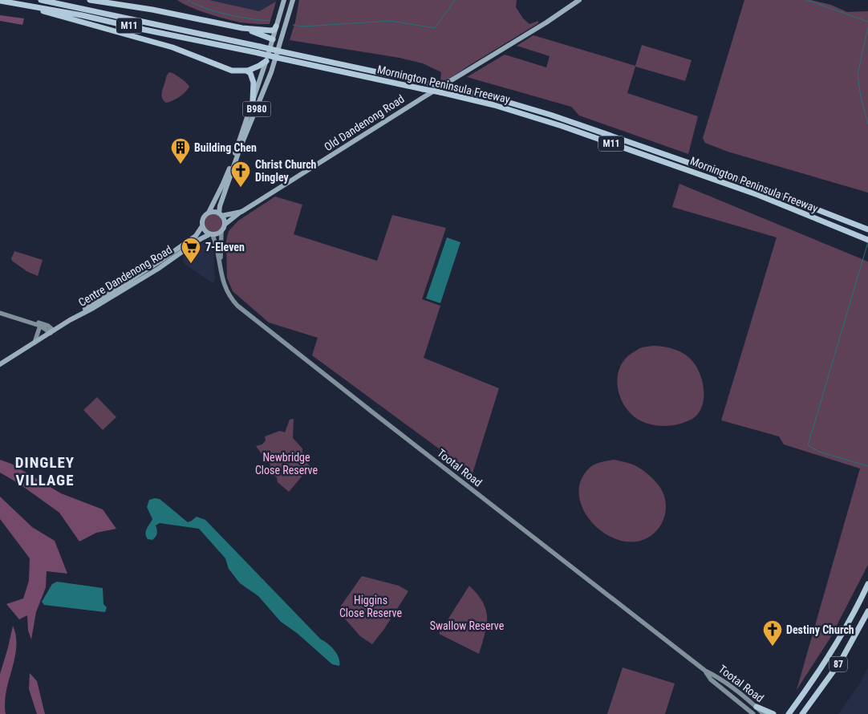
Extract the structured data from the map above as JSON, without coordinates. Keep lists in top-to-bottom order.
{
  "streets": {
    "highway": ["M11", "Mornington Peninsula Freeway", "87"],
    "main road": [
      "B980",
      "Old Dandenong Road",
      "Centre Dandenong Road",
      "Tootal Road"
    ]
  },
  "crossings": [
    ["Mornington Peninsula Freeway", "B980"],
    ["B980", "Old Dandenong Road"],
    ["B980", "Centre Dandenong Road"],
    ["B980", "Tootal Road"],
    ["Old Dandenong Road", "Centre Dandenong Road"],
    ["Old Dandenong Road", "Tootal Road"],
    ["Centre Dandenong Road", "Tootal Road"]
  ],
  "districts": ["DINGLEY VILLAGE"],
  "parks": ["Newbridge Close Reserve", "Higgins Close Reserve", "Swallow Reserve"],
  "places": {
    "building": ["Building Chen"],
    "church": ["Christ Church Dingley", "Destiny Church"],
    "supermarket": ["7-Eleven"]
  }
}
